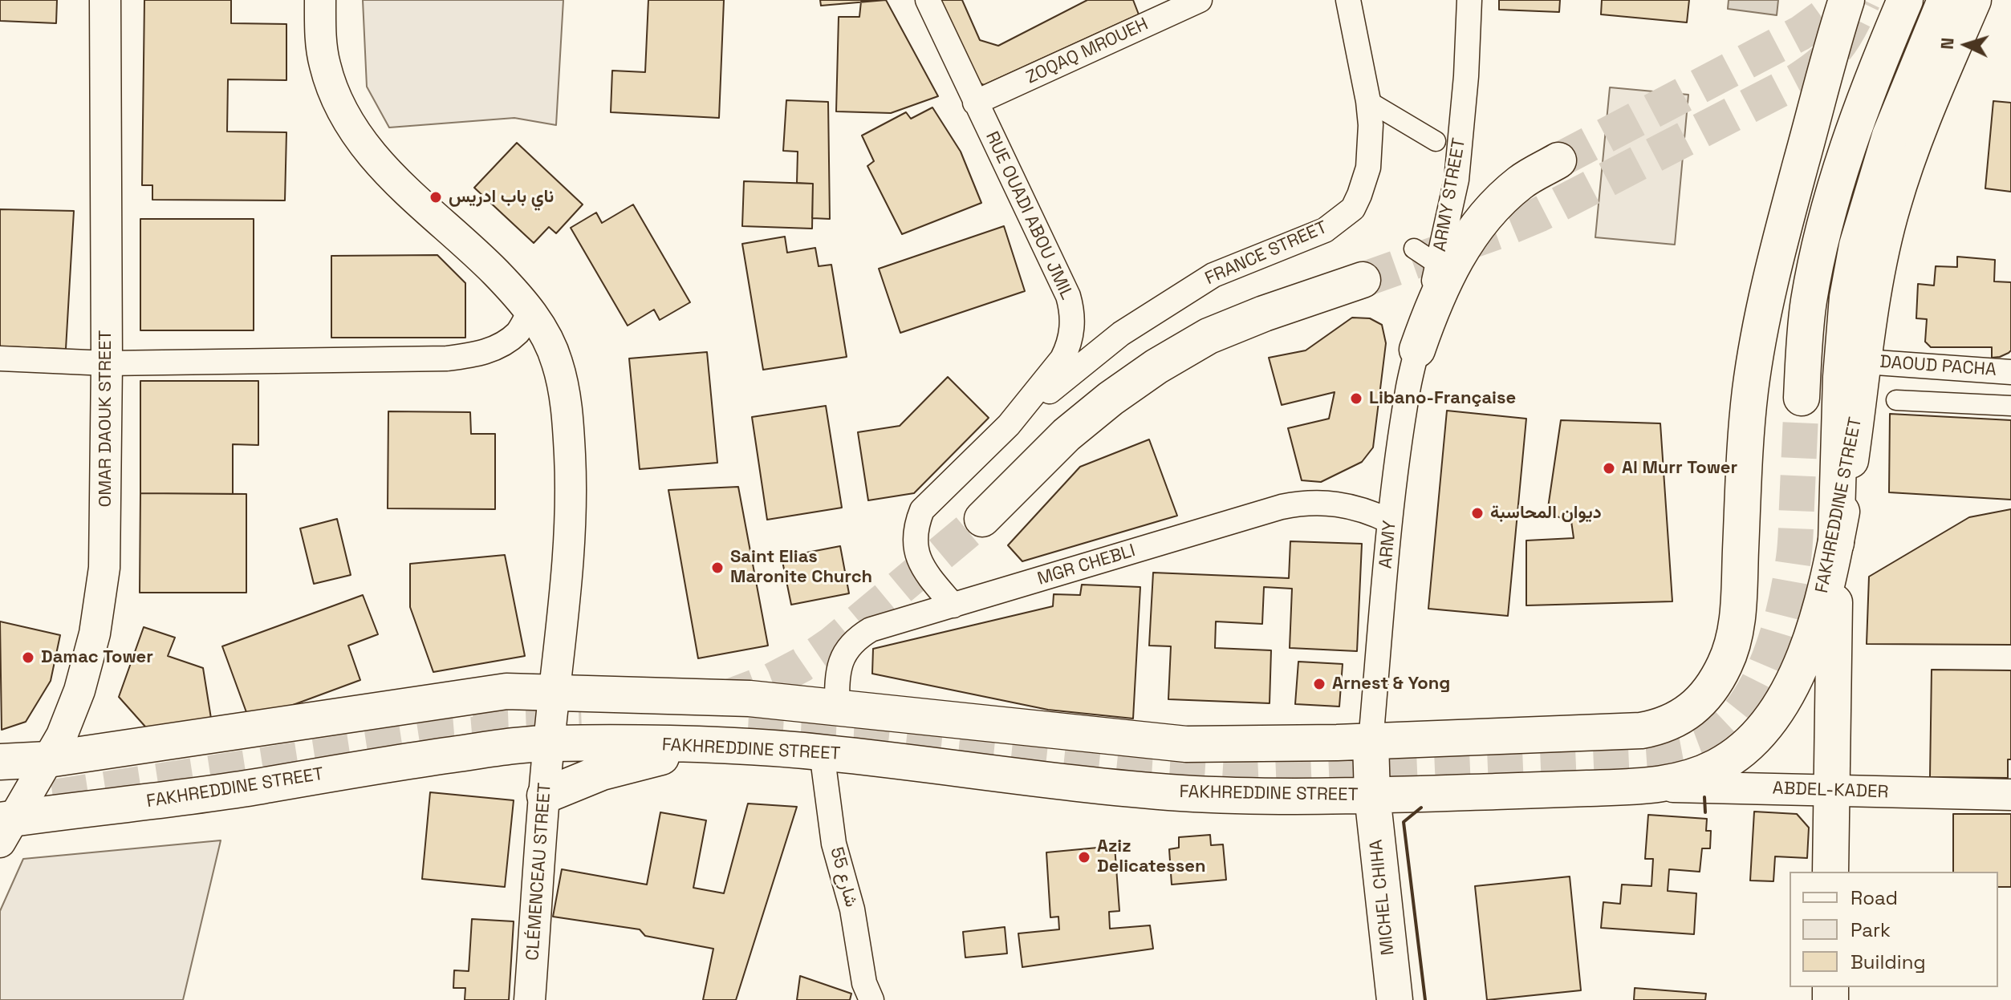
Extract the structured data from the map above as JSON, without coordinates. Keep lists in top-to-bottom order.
{
  "streets": {
    "main road": ["FAKHREDDINE STREET", "MICHEL CHIHA"],
    "street": [
      "ZOQAQ MROUEH",
      "ARMY STREET",
      "RUE OUADI ABOU JMIL",
      "FRANCE STREET",
      "DAOUD PACHA",
      "OMAR DAOUK STREET",
      "ARMY",
      "MGR CHEBLI",
      "ABDEL-KADER",
      "CLÉMENCEAU STREET",
      "شارع 55"
    ]
  },
  "crossings": [
    ["ZOQAQ MROUEH", "RUE OUADI ABOU JMIL"],
    ["ARMY STREET", "ARMY"],
    ["RUE OUADI ABOU JMIL", "FRANCE STREET"],
    ["RUE OUADI ABOU JMIL", "MGR CHEBLI"],
    ["DAOUD PACHA", "FAKHREDDINE STREET"],
    ["OMAR DAOUK STREET", "FAKHREDDINE STREET"],
    ["FAKHREDDINE STREET", "ABDEL-KADER"],
    ["FAKHREDDINE STREET", "CLÉMENCEAU STREET"],
    ["FAKHREDDINE STREET", "شارع 55"],
    ["FAKHREDDINE STREET", "MICHEL CHIHA"],
    ["ARMY", "MGR CHEBLI"],
    ["ARMY", "MICHEL CHIHA"]
  ],
  "places": [
    "ناي باب ادريس",
    "Libano-Française",
    "Al Murr Tower",
    "ديوان المحاسبة",
    "Saint Elias Maronite Church",
    "Damac Tower",
    "Arnest & Yong",
    "Aziz Delicatessen"
  ],
  "legend": ["Road", "Park", "Building"],
  "north": "left"
}
